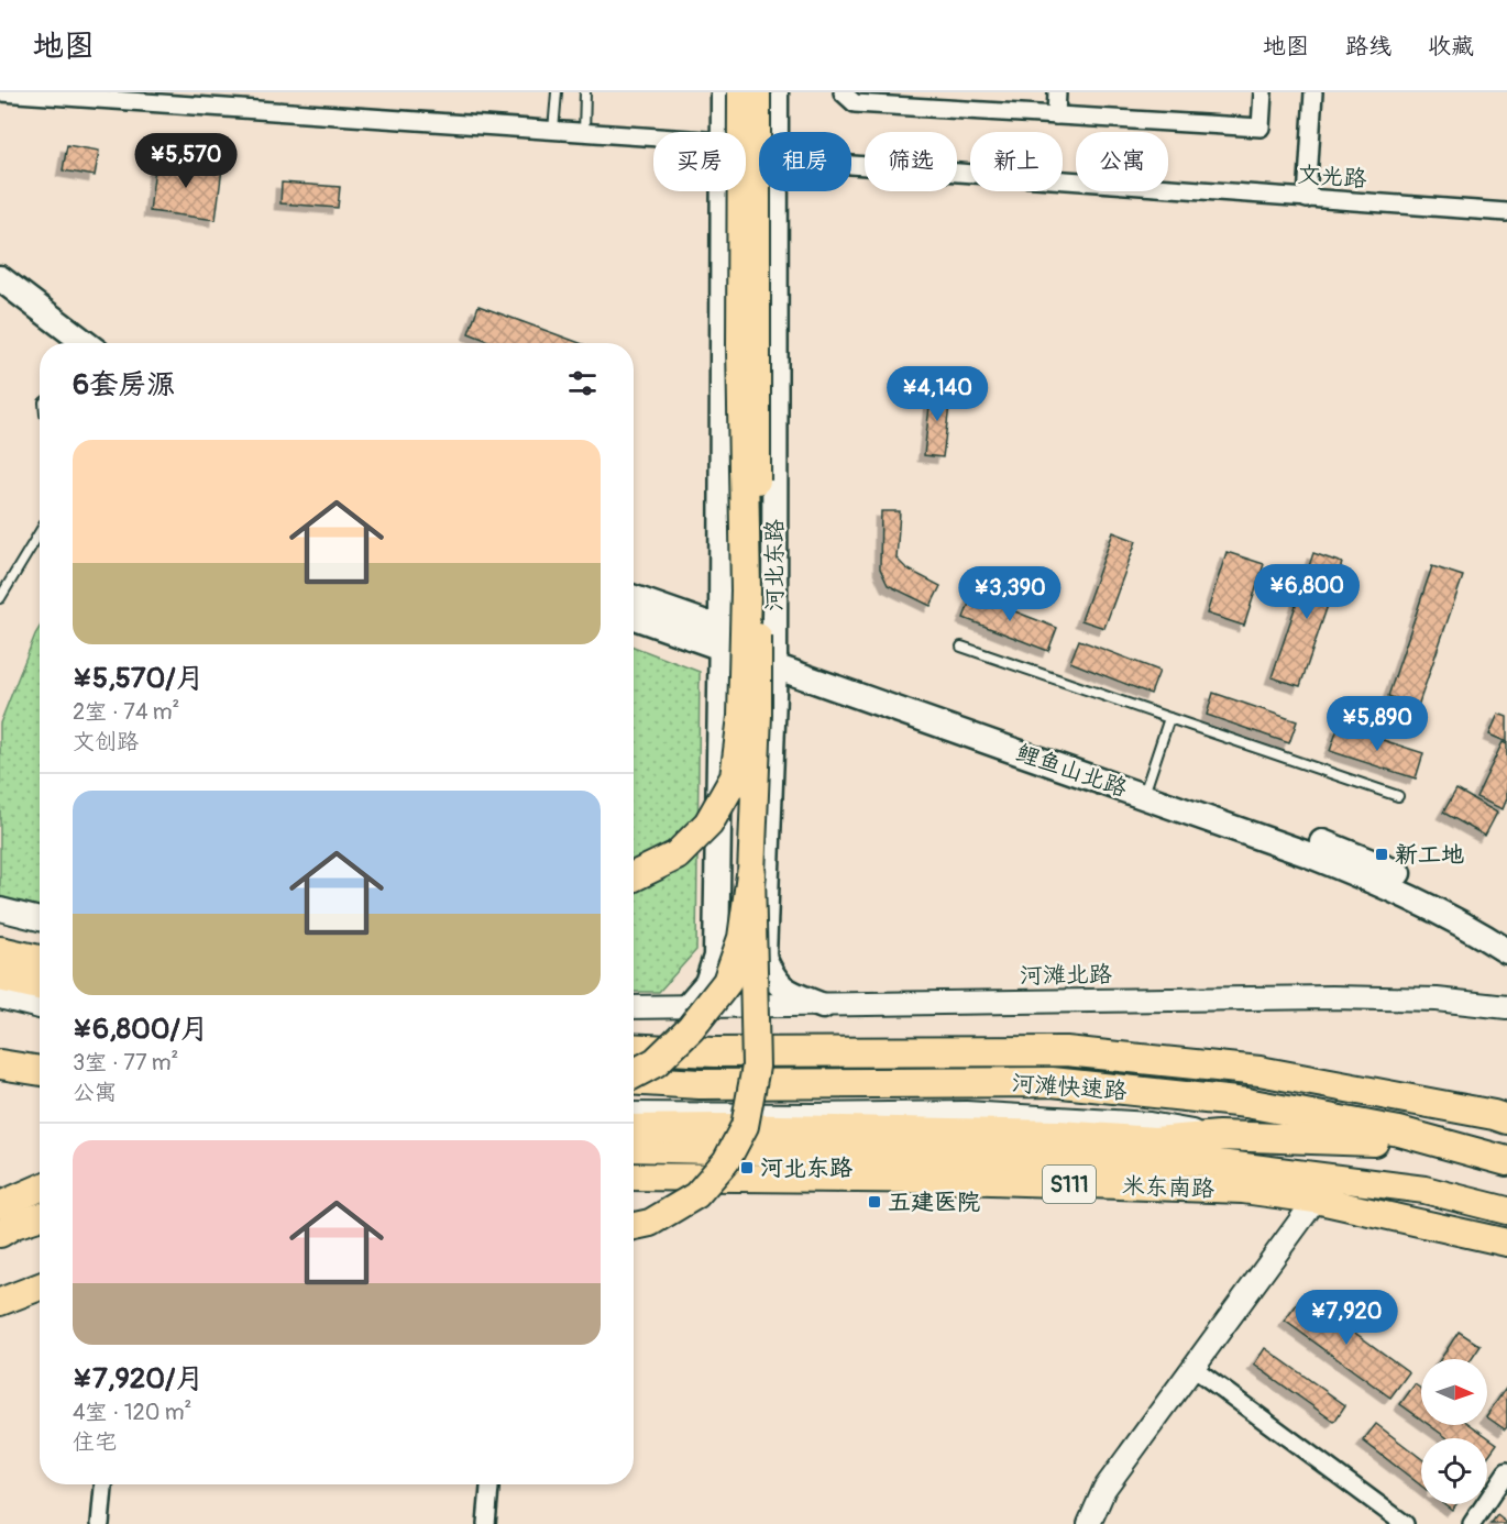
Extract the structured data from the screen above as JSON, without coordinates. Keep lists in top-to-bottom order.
{
  "streets": {
    "highway": ["河滩快速路"],
    "main road": [
      "河北东路",
      "鲤鱼山北路",
      "S111",
      "米东南路"
    ],
    "street": ["文光路", "河滩北路"]
  },
  "crossings": [
    ["河北东路", "鲤鱼山北路"],
    ["河北东路", "河滩北路"]
  ],
  "places": {
    "transit": ["新工地", "河北东路", "五建医院"]
  },
  "north": "right",
  "page": {
    "header": "地图",
    "nav": ["地图", "路线", "收藏"],
    "chip": [
      "买房",
      "租房",
      "筛选",
      "新上",
      "公寓"
    ],
    "price": [
      "¥5,570",
      "¥4,140",
      "¥6,800",
      "¥3,390",
      "¥5,890",
      "¥7,920"
    ],
    "heading": "6套房源",
    "list": [
      {
        "name": "¥5,570/月",
        "note": "2室 · 74 m² · 文创路"
      },
      {
        "name": "¥6,800/月",
        "note": "3室 · 77 m² · 公寓"
      },
      {
        "name": "¥7,920/月",
        "note": "4室 · 120 m² · 住宅"
      }
    ]
  }
}
